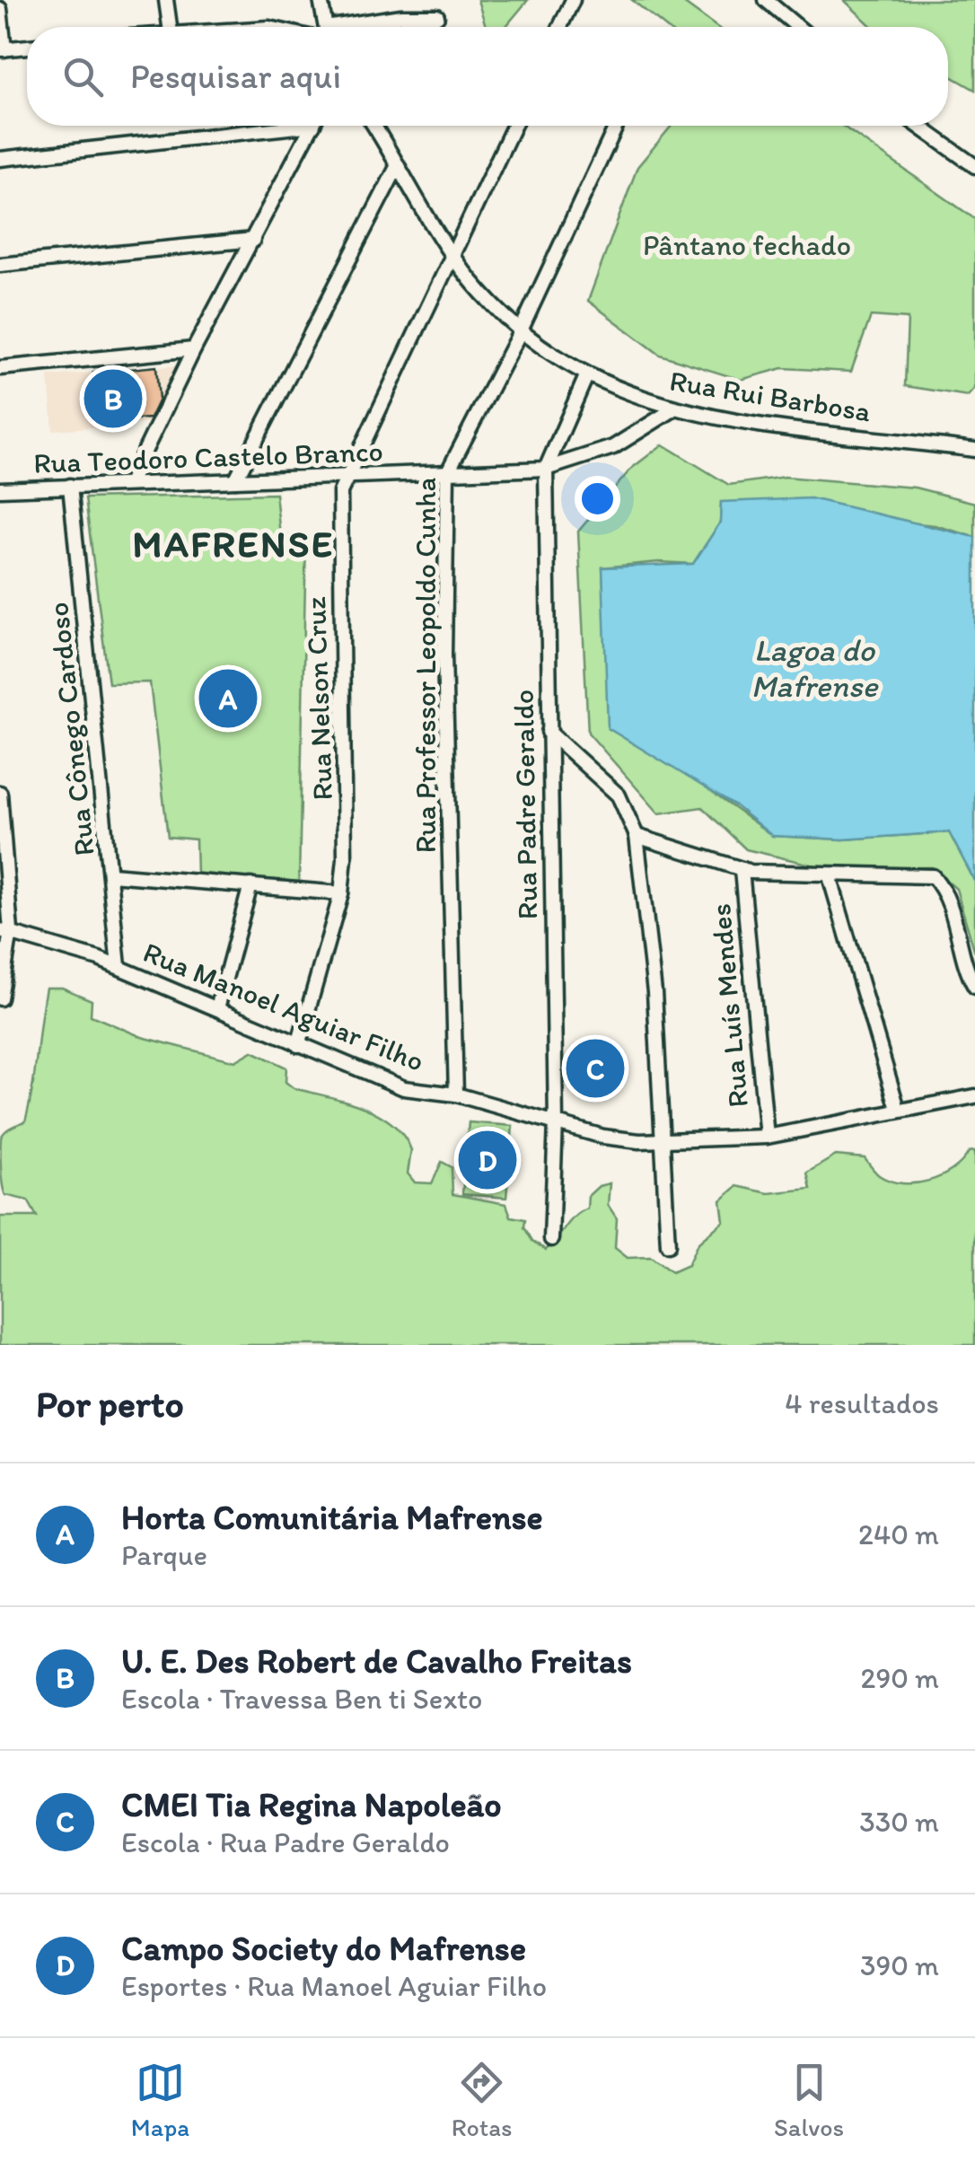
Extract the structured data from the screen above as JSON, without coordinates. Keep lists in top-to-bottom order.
{
  "streets": {
    "street": [
      "Rua Rui Barbosa",
      "Rua Teodoro Castelo Branco",
      "Rua Professor Leopoldo Cunha",
      "Rua Nelson Cruz",
      "Rua Cônego Cardoso",
      "Rua Padre Geraldo",
      "Rua Luís Mendes",
      "Rua Manoel Aguiar Filho"
    ]
  },
  "crossings": [
    ["Rua Rui Barbosa", "Rua Teodoro Castelo Branco"],
    ["Rua Rui Barbosa", "Rua Professor Leopoldo Cunha"],
    ["Rua Rui Barbosa", "Rua Nelson Cruz"],
    ["Rua Rui Barbosa", "Rua Padre Geraldo"],
    ["Rua Teodoro Castelo Branco", "Rua Professor Leopoldo Cunha"],
    ["Rua Teodoro Castelo Branco", "Rua Nelson Cruz"],
    ["Rua Teodoro Castelo Branco", "Rua Cônego Cardoso"],
    ["Rua Teodoro Castelo Branco", "Rua Padre Geraldo"],
    ["Rua Professor Leopoldo Cunha", "Rua Manoel Aguiar Filho"],
    ["Rua Nelson Cruz", "Rua Manoel Aguiar Filho"],
    ["Rua Cônego Cardoso", "Rua Manoel Aguiar Filho"],
    ["Rua Padre Geraldo", "Rua Manoel Aguiar Filho"],
    ["Rua Luís Mendes", "Rua Manoel Aguiar Filho"]
  ],
  "districts": ["MAFRENSE"],
  "water": ["Lagoa do Mafrense"],
  "parks": ["Pântano fechado"],
  "page": {
    "search": "Pesquisar aqui",
    "pins": [
      "B",
      "A",
      "C",
      "D"
    ],
    "heading": ["Por perto", "4 resultados"],
    "list": [
      {
        "mark": "A",
        "name": "Horta Comunitária Mafrense",
        "note": "Parque",
        "value": "240 m"
      },
      {
        "mark": "B",
        "name": "U. E. Des Robert de Cavalho Freitas",
        "note": "Escola · Travessa Ben ti Sexto",
        "value": "290 m"
      },
      {
        "mark": "C",
        "name": "CMEI Tia Regina Napoleão",
        "note": "Escola · Rua Padre Geraldo",
        "value": "330 m"
      },
      {
        "mark": "D",
        "name": "Campo Society do Mafrense",
        "note": "Esportes · Rua Manoel Aguiar Filho",
        "value": "390 m"
      }
    ],
    "nav": ["Mapa", "Rotas", "Salvos"]
  }
}
